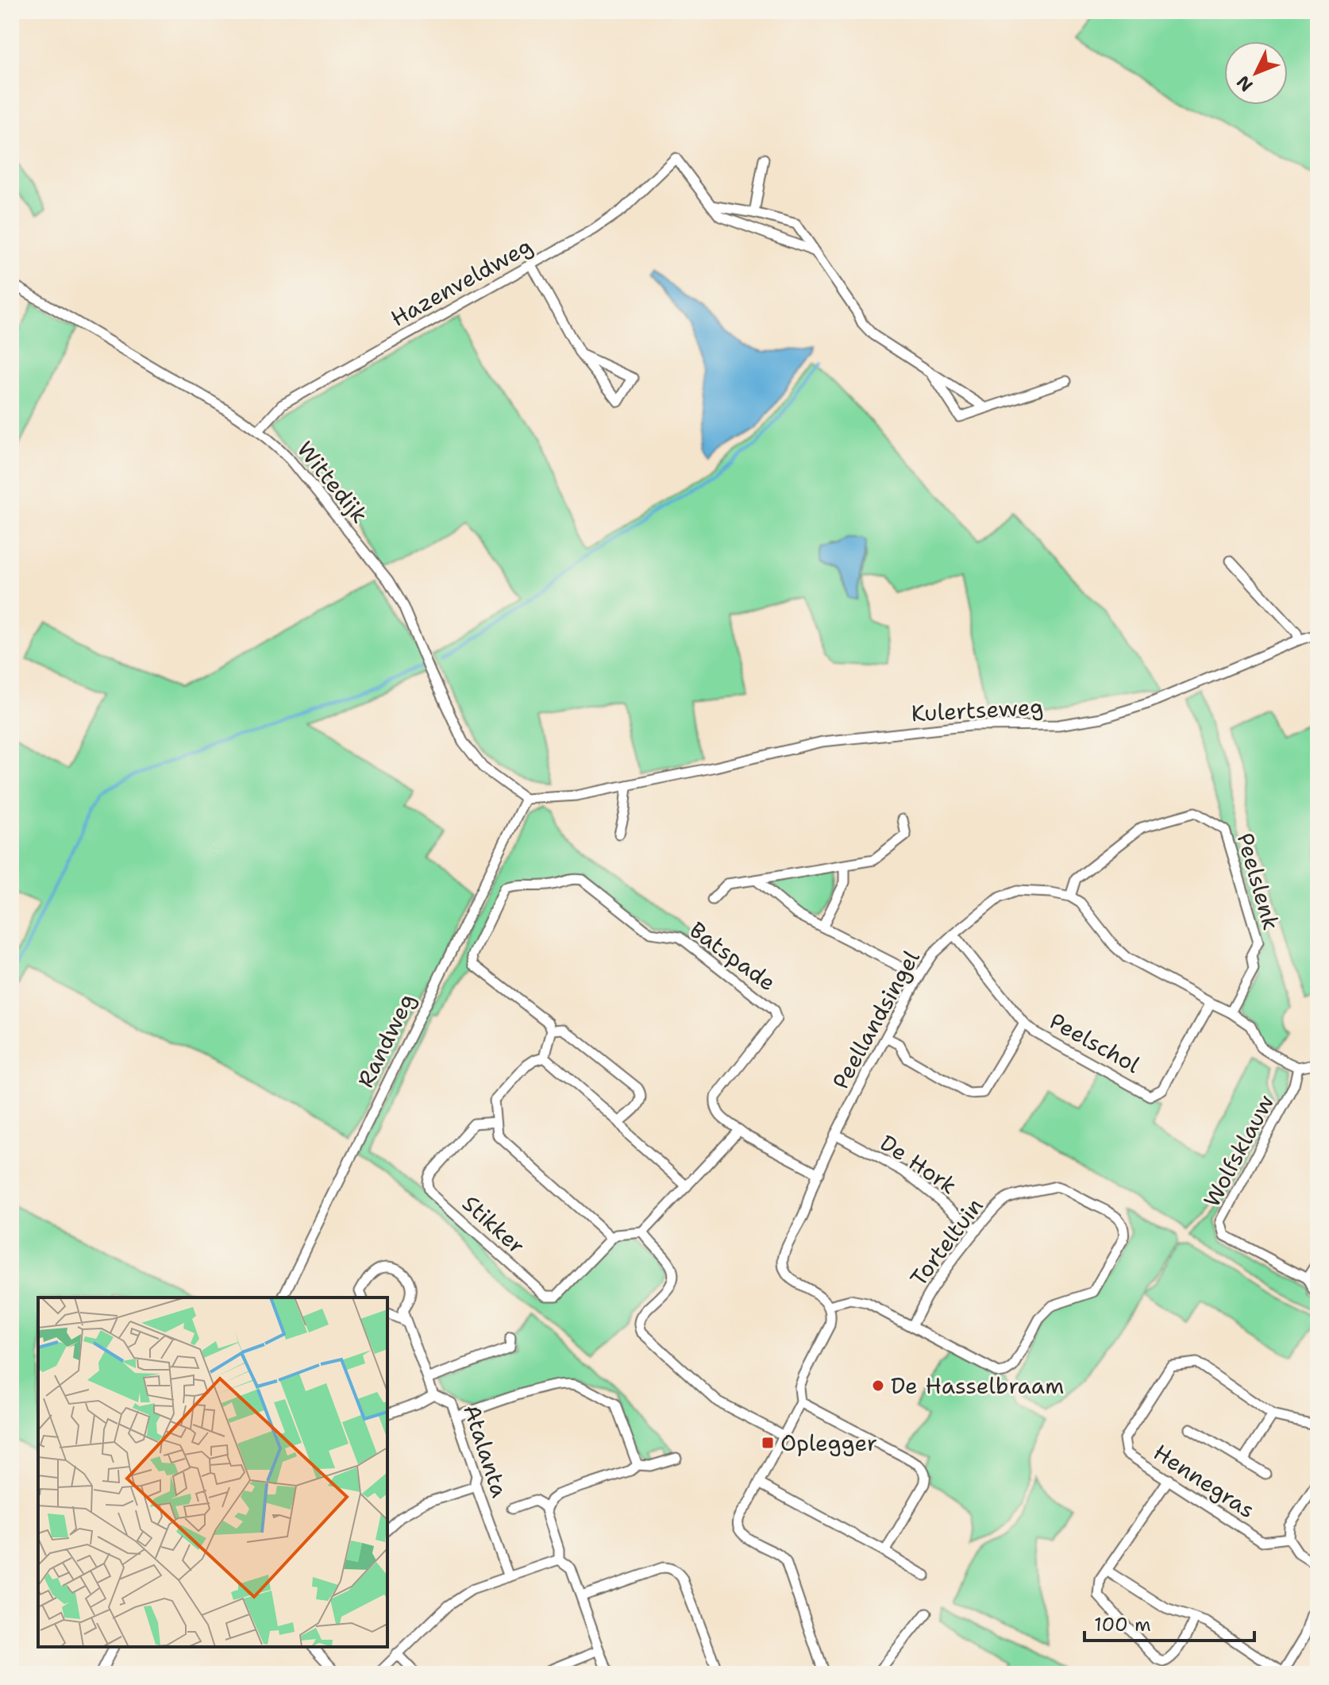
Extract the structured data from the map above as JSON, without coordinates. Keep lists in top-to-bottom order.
{
  "streets": {
    "street": [
      "Hazenveldweg",
      "Wittedijk",
      "Kulertseweg",
      "Peelslenk",
      "Batspade",
      "Peellandsingel",
      "Randweg",
      "Peelschol",
      "Wolfsklauw",
      "De Hork",
      "Stikker",
      "Torteltuin",
      "Atalanta",
      "Hennegras"
    ]
  },
  "crossings": [
    ["Hazenveldweg", "Wittedijk"],
    ["Wittedijk", "Kulertseweg"],
    ["Wittedijk", "Randweg"],
    ["Kulertseweg", "Randweg"],
    ["Peelslenk", "Peellandsingel"],
    ["Peellandsingel", "Peelschol"],
    ["Peellandsingel", "De Hork"],
    ["Peellandsingel", "Torteltuin"],
    ["De Hork", "Torteltuin"]
  ],
  "places": {
    "other": ["De Hasselbraam"],
    "transit": ["Oplegger"]
  },
  "scale_bar": "100 m",
  "north": "bottom left"
}
